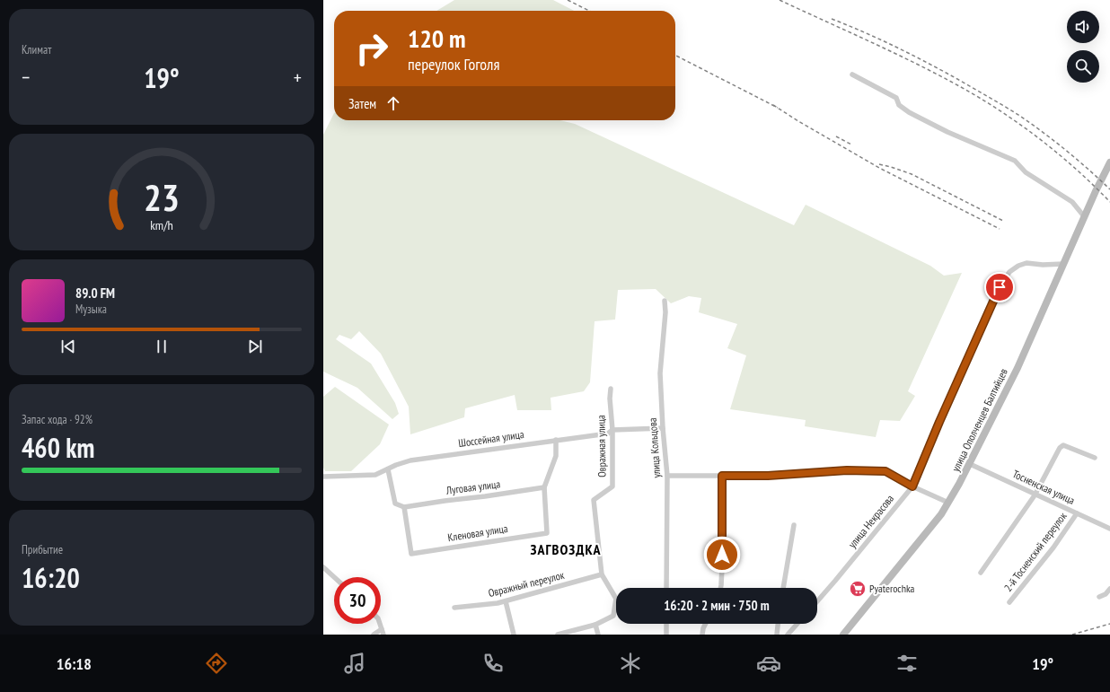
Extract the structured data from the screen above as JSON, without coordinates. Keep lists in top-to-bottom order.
{
  "streets": {
    "main road": ["улица Ополченцев Балтийцев"],
    "street": [
      "Шоссейная улица",
      "Овражная улица",
      "улица Кольцова",
      "Луговая улица",
      "Тосненская улица",
      "улица Некрасова",
      "Кленовая улица",
      "2-й Тосненский переулок",
      "Овражный переулок"
    ]
  },
  "crossings": [
    ["улица Ополченцев Балтийцев", "Тосненская улица"],
    ["улица Ополченцев Балтийцев", "улица Некрасова"],
    ["Шоссейная улица", "Овражная улица"],
    ["Шоссейная улица", "улица Кольцова"],
    ["Овражная улица", "Овражный переулок"],
    ["Луговая улица", "Кленовая улица"],
    ["Тосненская улица", "2-й Тосненский переулок"]
  ],
  "districts": ["ЗАГВОЗДКА"],
  "places": {
    "supermarket": ["Pyaterochka"]
  },
  "page": {
    "tile": [
      "Климат",
      ["Запас хода · 92%", "460 km"],
      ["Прибытие", "16:20"]
    ],
    "turn": ["120 m", "переулок Гоголя"],
    "heat": ["−", "19°", "+"],
    "then": "Затем",
    "song": ["89.0 FM", "Музыка"],
    "limit": "30",
    "trip": "16:20 · 2 мин · 750 m",
    "tabs": ["16:18", "19°"],
    "gauge": ["23", "km/h"]
  }
}
